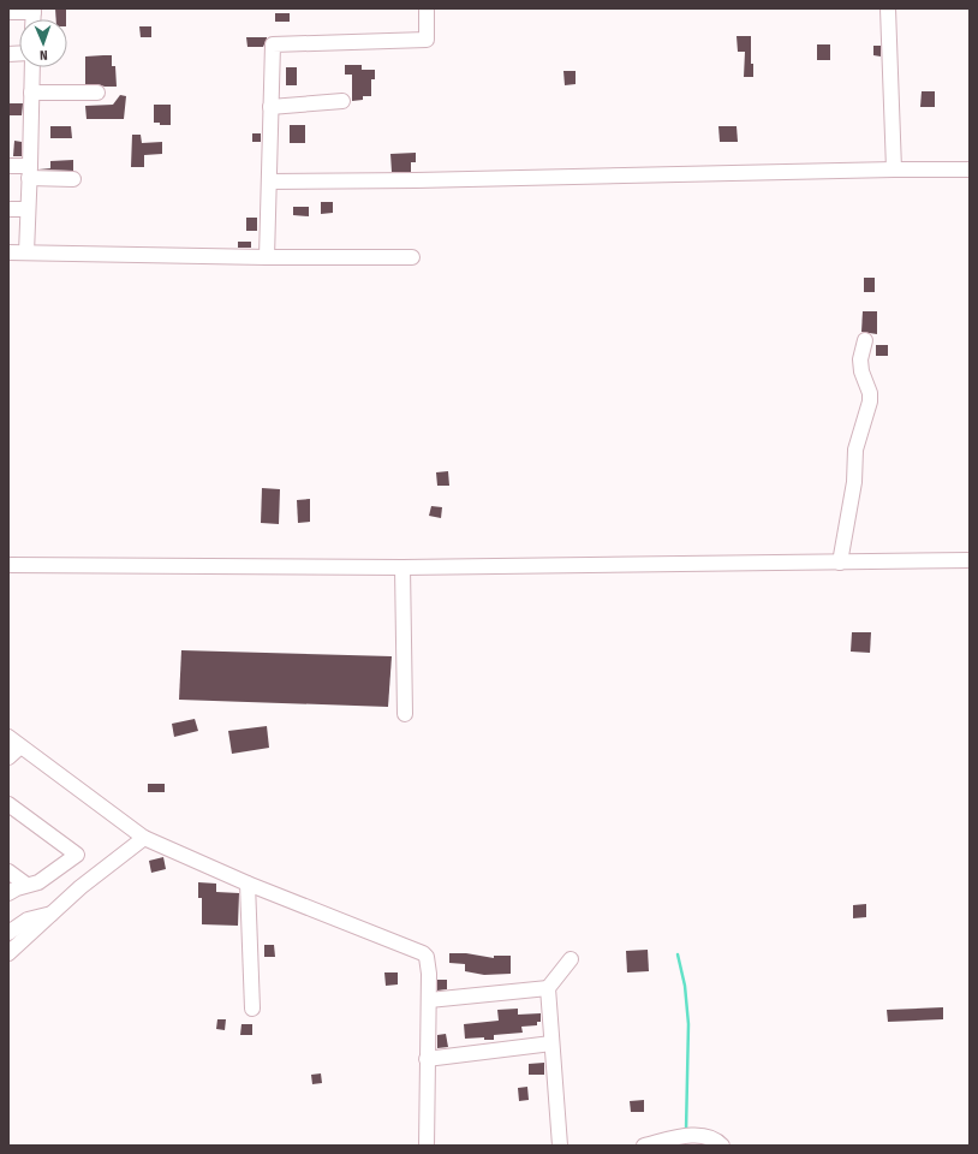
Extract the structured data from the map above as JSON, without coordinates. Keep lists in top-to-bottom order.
{
  "north": "bottom"
}
